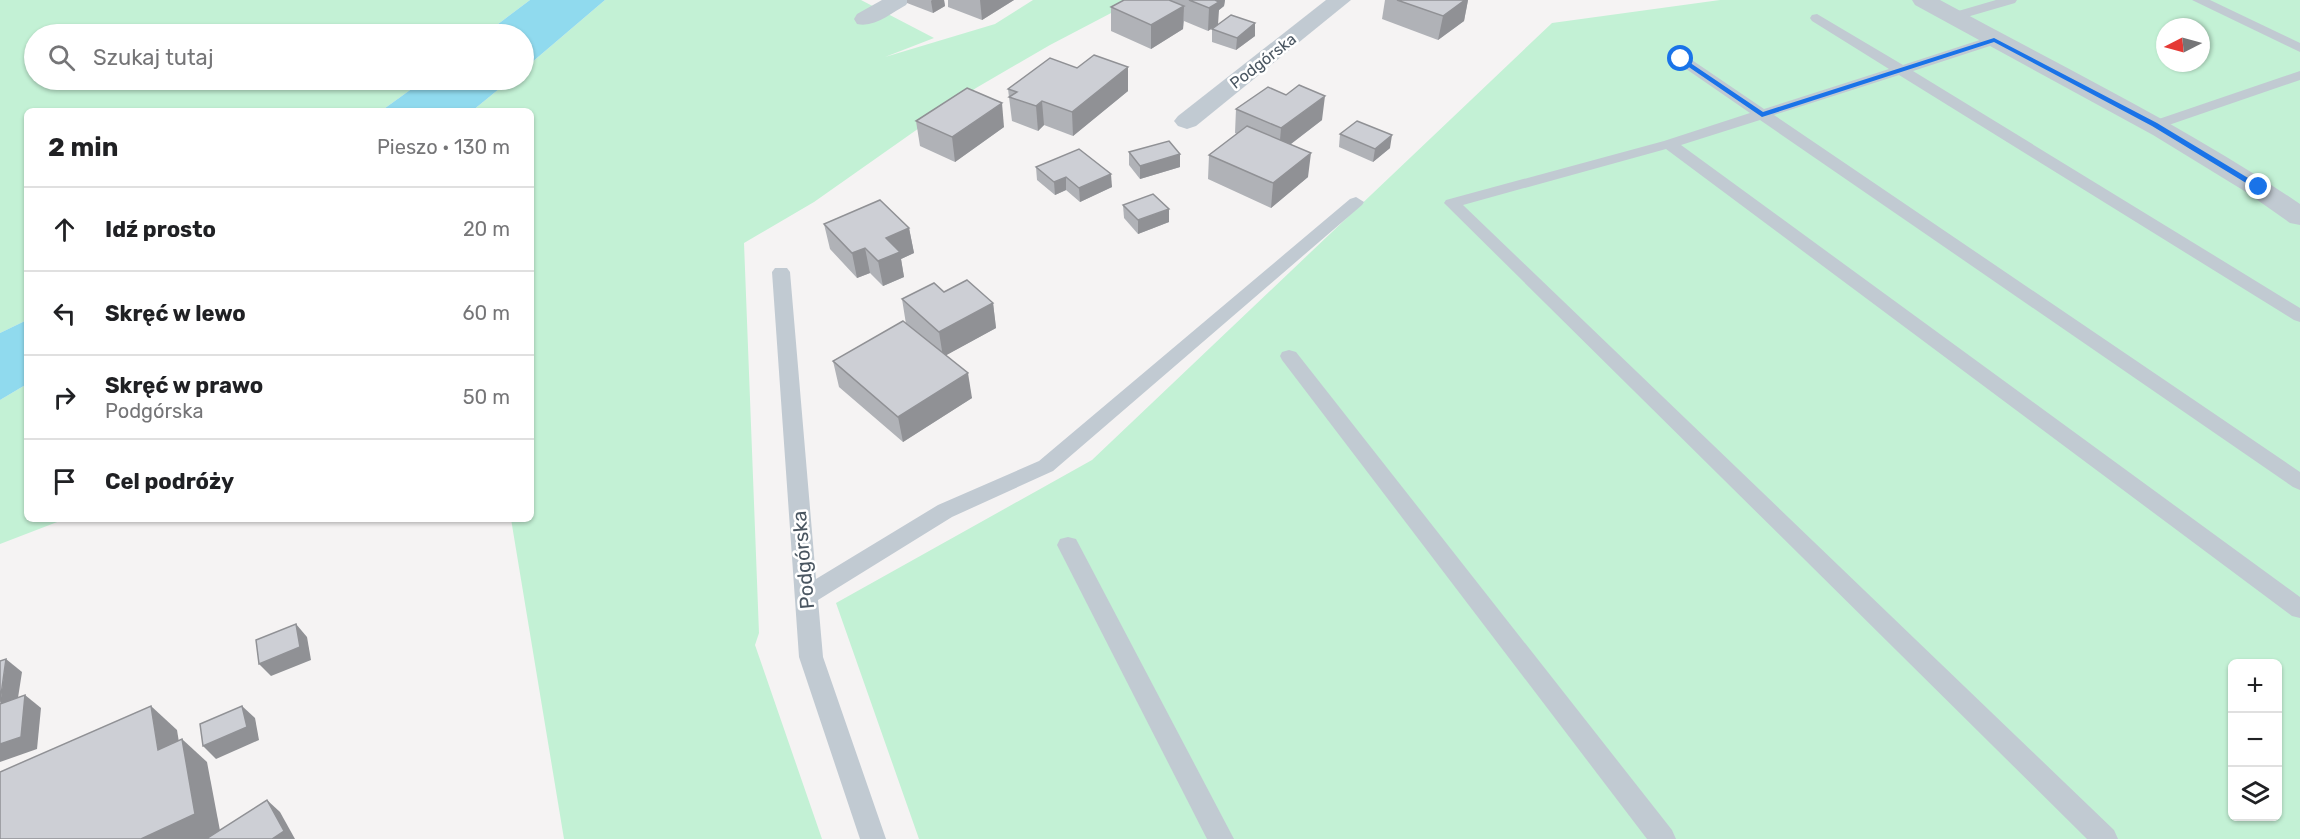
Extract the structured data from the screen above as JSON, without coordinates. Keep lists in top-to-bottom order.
{
  "streets": {
    "street": ["Podgórska"]
  },
  "north": "left",
  "page": {
    "search": "Szukaj tutaj",
    "heading": ["2 min", "Pieszo · 130 m"],
    "list": [
      ["Idź prosto", "20 m"],
      ["Skręć w lewo", "60 m"],
      ["Skręć w prawo", "Podgórska", "50 m"],
      "Cel podróży"
    ],
    "map_buttons": ["+", "−"]
  }
}
